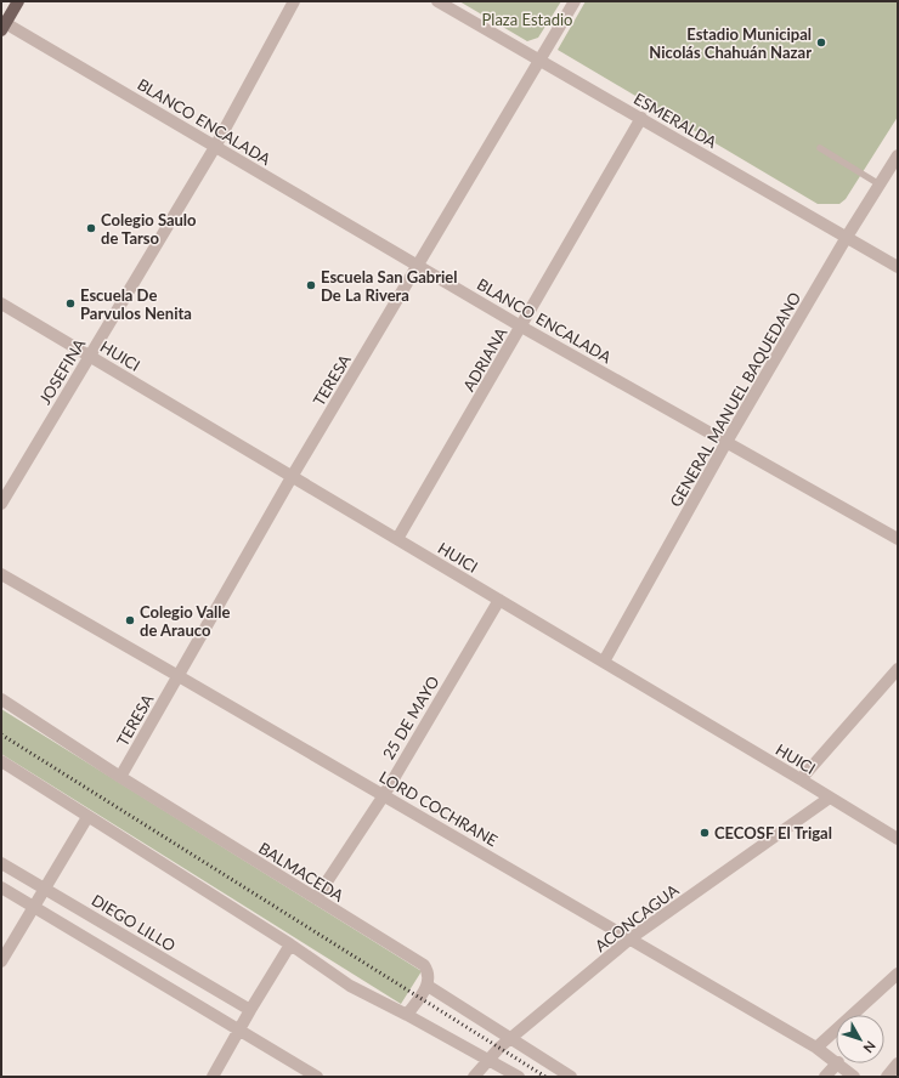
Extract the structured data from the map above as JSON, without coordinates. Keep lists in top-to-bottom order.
{
  "streets": {
    "street": [
      "ESMERALDA",
      "BLANCO ENCALADA",
      "HUICI",
      "ADRIANA",
      "JOSEFINA",
      "TERESA",
      "GENERAL MANUEL BAQUEDANO",
      "25 DE MAYO",
      "LORD COCHRANE",
      "BALMACEDA",
      "ACONCAGUA",
      "DIEGO LILLO"
    ]
  },
  "crossings": [
    ["ESMERALDA", "ADRIANA"],
    ["ESMERALDA", "TERESA"],
    ["ESMERALDA", "GENERAL MANUEL BAQUEDANO"],
    ["BLANCO ENCALADA", "ADRIANA"],
    ["BLANCO ENCALADA", "JOSEFINA"],
    ["BLANCO ENCALADA", "TERESA"],
    ["BLANCO ENCALADA", "GENERAL MANUEL BAQUEDANO"],
    ["HUICI", "ADRIANA"],
    ["HUICI", "JOSEFINA"],
    ["HUICI", "TERESA"],
    ["HUICI", "GENERAL MANUEL BAQUEDANO"],
    ["HUICI", "25 DE MAYO"],
    ["HUICI", "ACONCAGUA"],
    ["TERESA", "LORD COCHRANE"],
    ["TERESA", "BALMACEDA"],
    ["25 DE MAYO", "LORD COCHRANE"],
    ["25 DE MAYO", "BALMACEDA"],
    ["LORD COCHRANE", "ACONCAGUA"]
  ],
  "parks": ["Plaza Estadio"],
  "places": [
    "Estadio Municipal Nicolás Chahuán Nazar",
    "Colegio Saulo de Tarso",
    "Escuela San Gabriel De La Rivera",
    "Escuela De Parvulos Nenita",
    "Colegio Valle de Arauco",
    "CECOSF El Trigal"
  ],
  "north": "bottom right"
}
